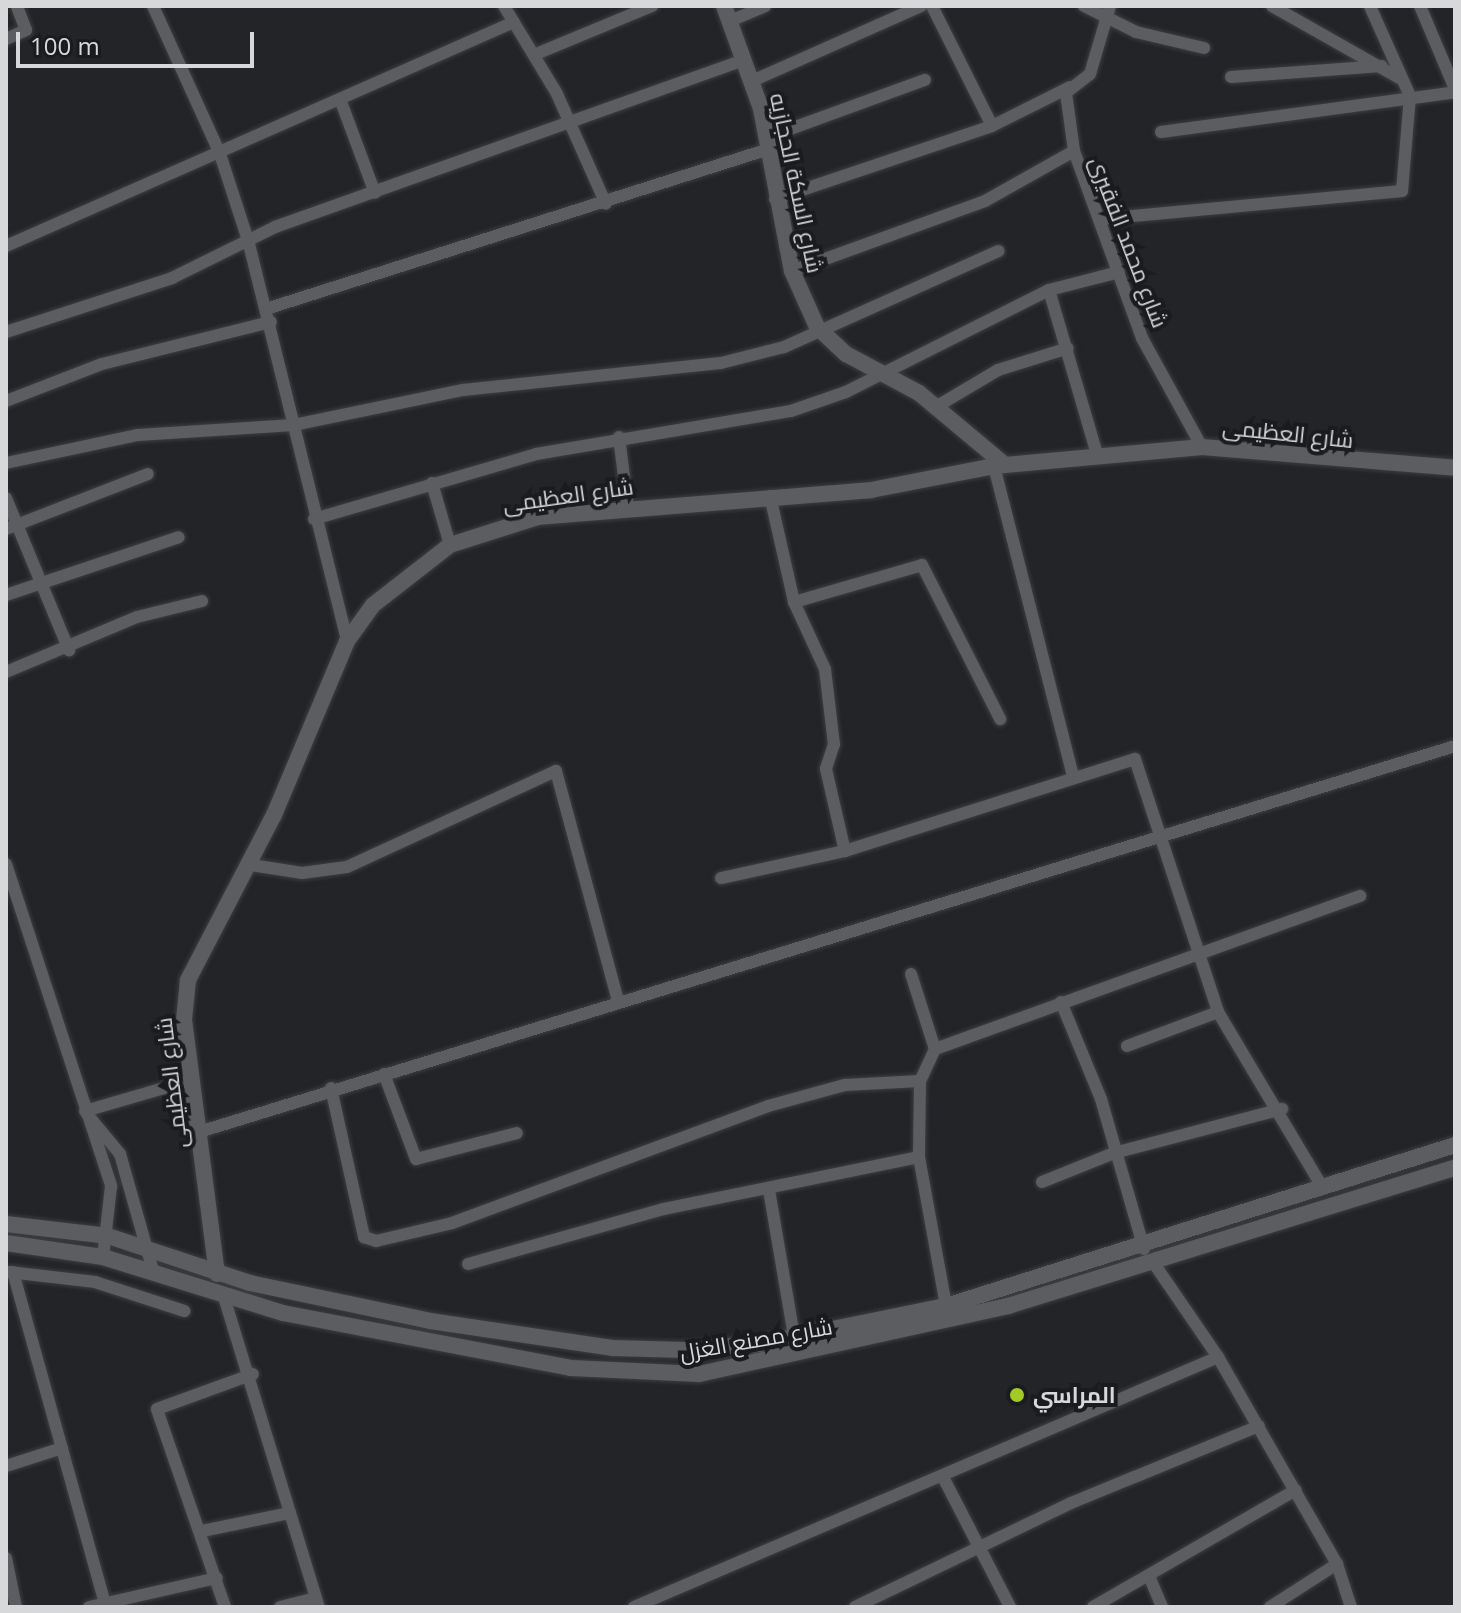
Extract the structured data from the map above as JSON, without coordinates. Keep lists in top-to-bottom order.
{
  "streets": {
    "street": [
      "شارع السكة الحجازيه",
      "شارع محمد الفقيرى",
      "شارع العظيمى",
      "شارع مصنع الغزل"
    ]
  },
  "crossings": [
    ["شارع السكة الحجازيه", "شارع العظيمى"],
    ["شارع محمد الفقيرى", "شارع العظيمى"],
    ["شارع العظيمى", "شارع مصنع الغزل"]
  ],
  "places": ["المراسي"],
  "scale_bar": "100 m"
}
